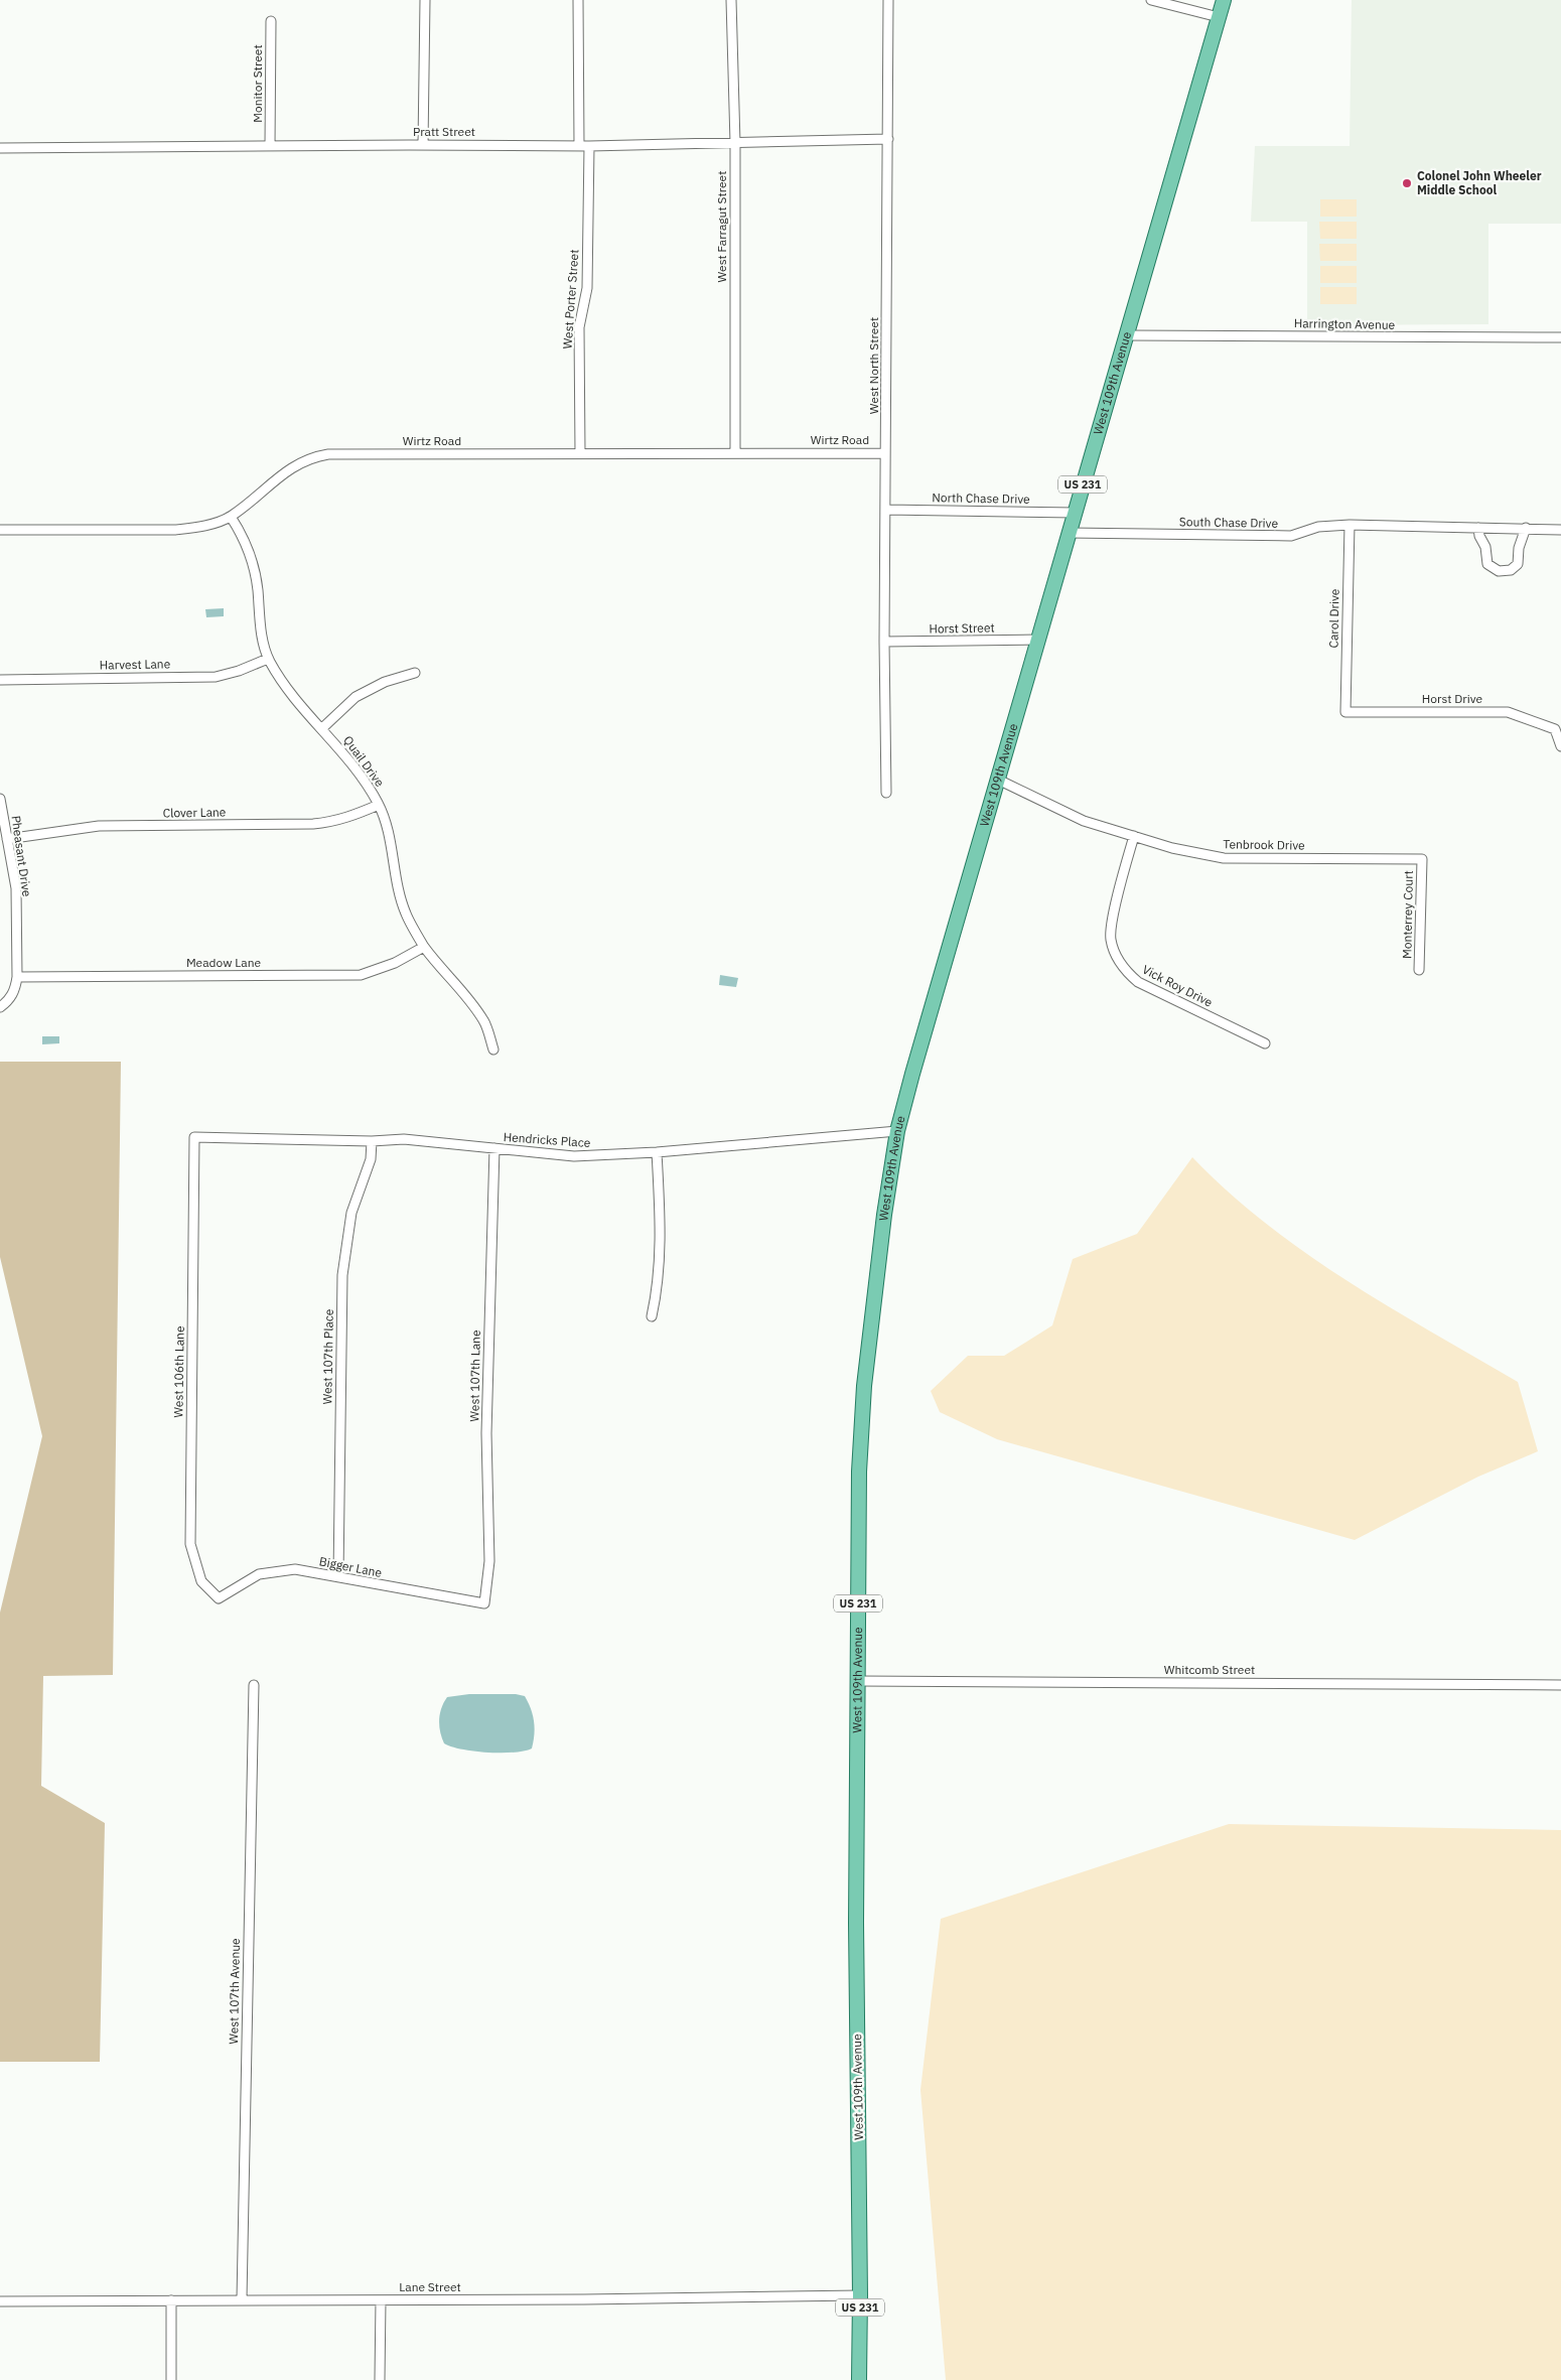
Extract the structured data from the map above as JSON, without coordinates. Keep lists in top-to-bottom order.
{
  "streets": {
    "main road": ["West 109th Avenue", "US 231"],
    "street": [
      "Monitor Street",
      "Pratt Street",
      "West Farragut Street",
      "West Porter Street",
      "Harrington Avenue",
      "West North Street",
      "Wirtz Road",
      "North Chase Drive",
      "South Chase Drive",
      "Carol Drive",
      "Horst Street",
      "Harvest Lane",
      "Horst Drive",
      "Quail Drive",
      "Clover Lane",
      "Tenbrook Drive",
      "Pheasant Drive",
      "Monterrey Court",
      "Meadow Lane",
      "Vick Roy Drive",
      "Hendricks Place",
      "West 107th Place",
      "West 106th Lane",
      "West 107th Lane",
      "Bigger Lane",
      "Whitcomb Street",
      "West 107th Avenue",
      "Lane Street"
    ]
  },
  "crossings": [
    ["Monitor Street", "Pratt Street"],
    ["Pratt Street", "West Farragut Street"],
    ["Pratt Street", "West Porter Street"],
    ["Pratt Street", "West North Street"],
    ["West Farragut Street", "Wirtz Road"],
    ["West Porter Street", "Wirtz Road"],
    ["Harrington Avenue", "West 109th Avenue"],
    ["West North Street", "Wirtz Road"],
    ["West North Street", "North Chase Drive"],
    ["West North Street", "Horst Street"],
    ["West 109th Avenue", "North Chase Drive"],
    ["West 109th Avenue", "South Chase Drive"],
    ["West 109th Avenue", "Horst Street"],
    ["West 109th Avenue", "Tenbrook Drive"],
    ["West 109th Avenue", "Hendricks Place"],
    ["West 109th Avenue", "Whitcomb Street"],
    ["West 109th Avenue", "Lane Street"],
    ["Wirtz Road", "Quail Drive"],
    ["South Chase Drive", "Carol Drive"],
    ["Carol Drive", "Horst Drive"],
    ["Harvest Lane", "Quail Drive"],
    ["Quail Drive", "Clover Lane"],
    ["Quail Drive", "Meadow Lane"],
    ["Clover Lane", "Pheasant Drive"],
    ["Tenbrook Drive", "Monterrey Court"],
    ["Tenbrook Drive", "Vick Roy Drive"],
    ["Pheasant Drive", "Meadow Lane"],
    ["Hendricks Place", "West 107th Place"],
    ["Hendricks Place", "West 106th Lane"],
    ["Hendricks Place", "West 107th Lane"],
    ["West 107th Place", "Bigger Lane"],
    ["West 106th Lane", "Bigger Lane"],
    ["West 107th Lane", "Bigger Lane"],
    ["West 107th Avenue", "Lane Street"]
  ],
  "places": ["Colonel John Wheeler Middle School"]
}
